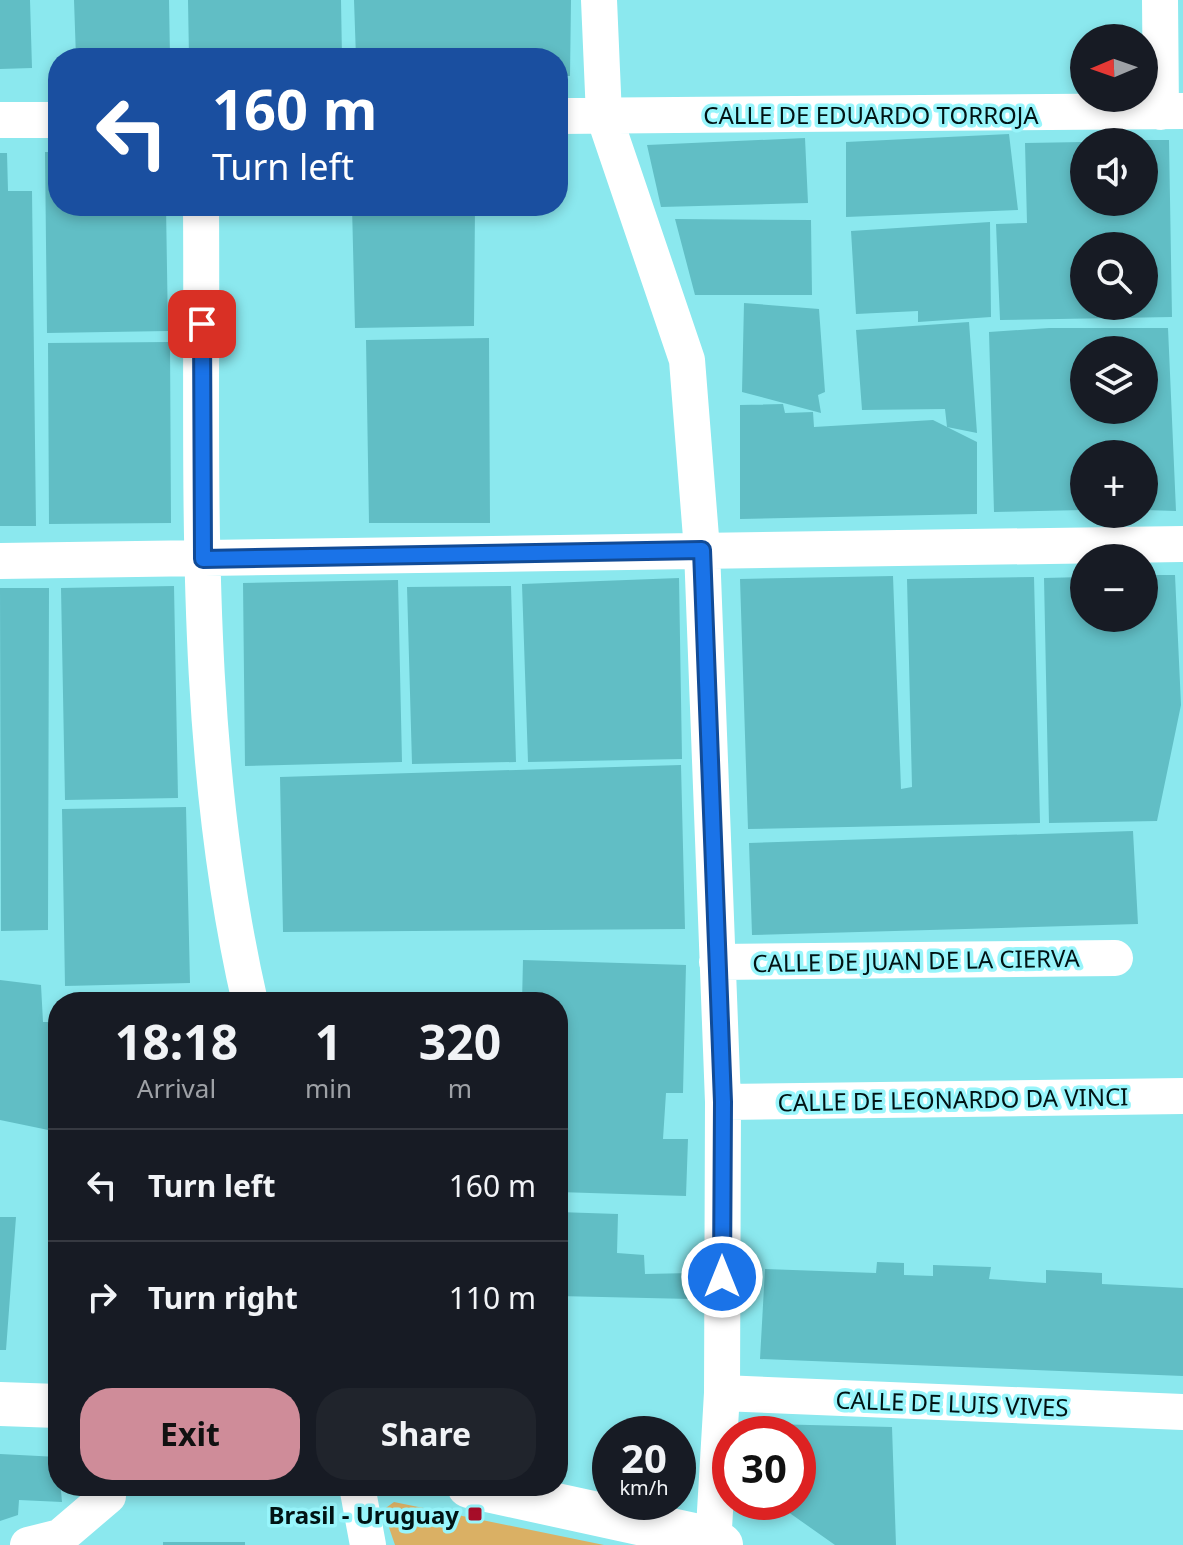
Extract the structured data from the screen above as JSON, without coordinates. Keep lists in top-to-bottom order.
{
  "streets": {
    "street": [
      "CALLE DE EDUARDO TORROJA",
      "CALLE DE JUAN DE LA CIERVA",
      "CALLE DE LEONARDO DA VINCI",
      "CALLE DE LUIS VIVES"
    ]
  },
  "places": {
    "transit": ["Brasil - Uruguay"]
  },
  "north": "left",
  "page": {
    "map_buttons": ["+", "−"],
    "turn": ["160 m", "Turn left"],
    "eta": [
      "18:18",
      "Arrival",
      "1",
      "min",
      "320",
      "m"
    ],
    "list": [
      {
        "name": "Turn left",
        "value": "160 m"
      },
      {
        "name": "Turn right",
        "value": "110 m"
      }
    ],
    "buttons": ["Exit", "Share"],
    "speed": "20 km/h",
    "limit": "30"
  }
}
